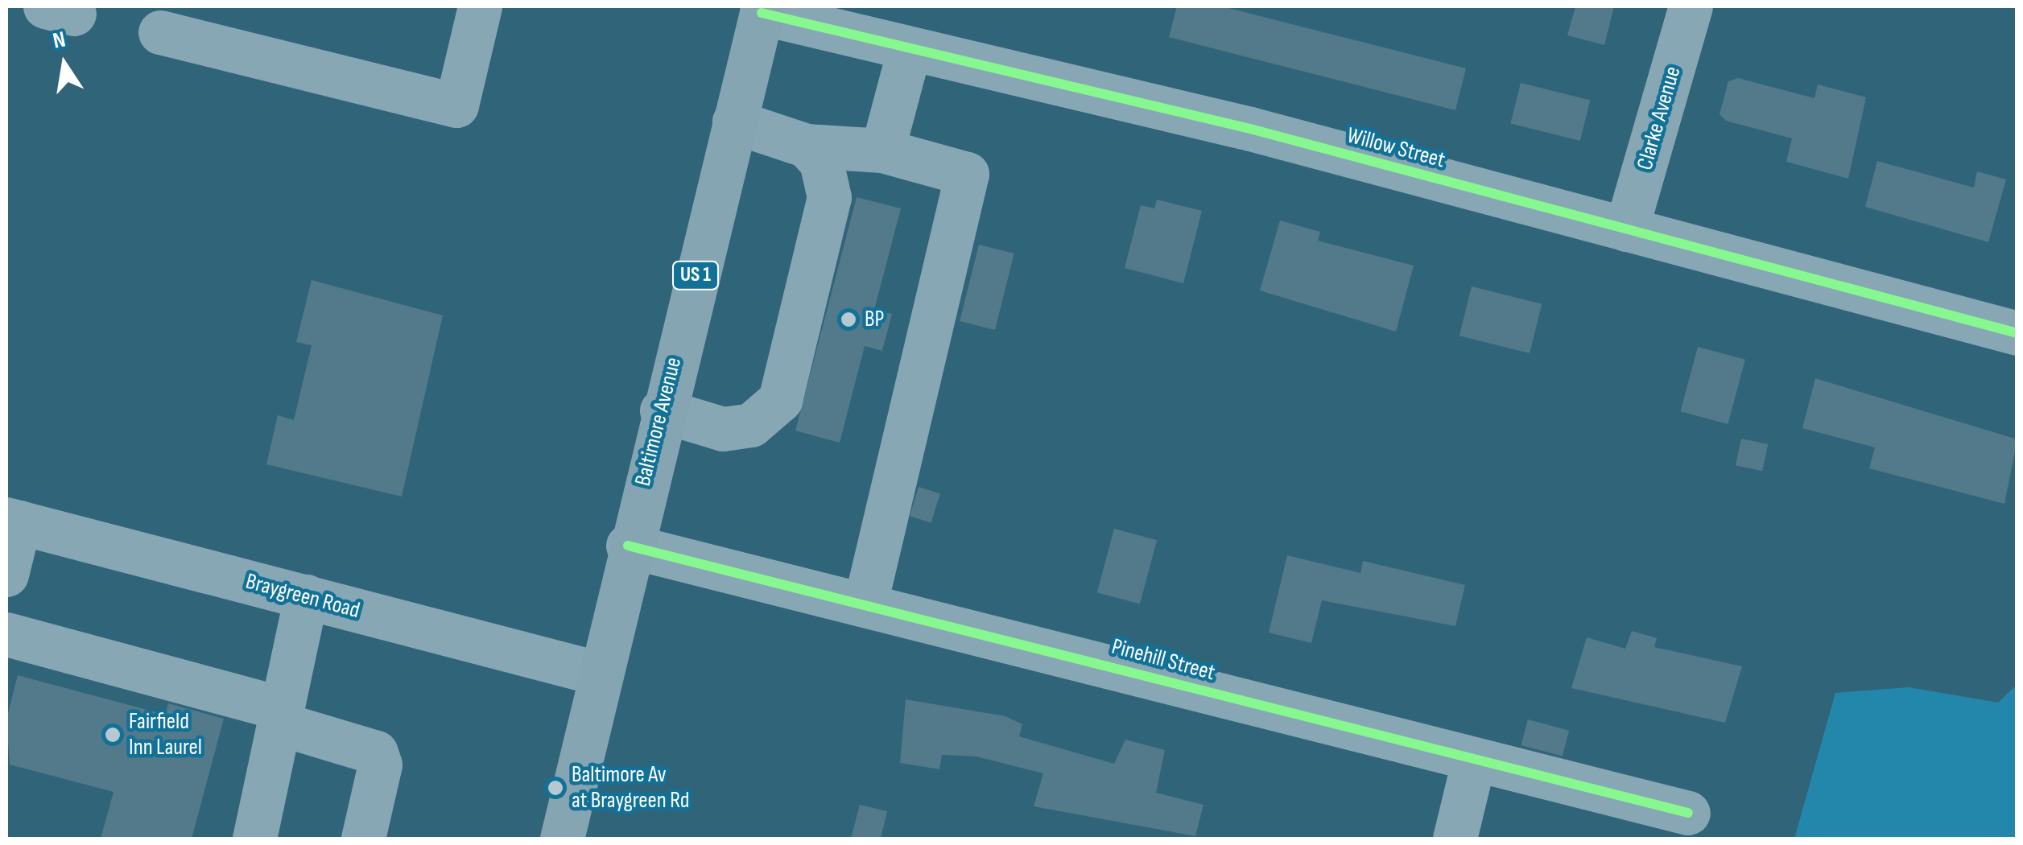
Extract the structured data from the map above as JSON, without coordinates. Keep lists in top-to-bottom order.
{
  "streets": {
    "main road": ["US 1", "Baltimore Avenue"],
    "street": [
      "Clarke Avenue",
      "Willow Street",
      "Braygreen Road",
      "Pinehill Street"
    ]
  },
  "crossings": [
    ["Clarke Avenue", "Willow Street"],
    ["Willow Street", "Baltimore Avenue"],
    ["Baltimore Avenue", "Braygreen Road"],
    ["Baltimore Avenue", "Pinehill Street"]
  ],
  "places": ["BP", "Fairfield Inn Laurel", "Baltimore Av at Braygreen Rd"],
  "north": "top"
}
